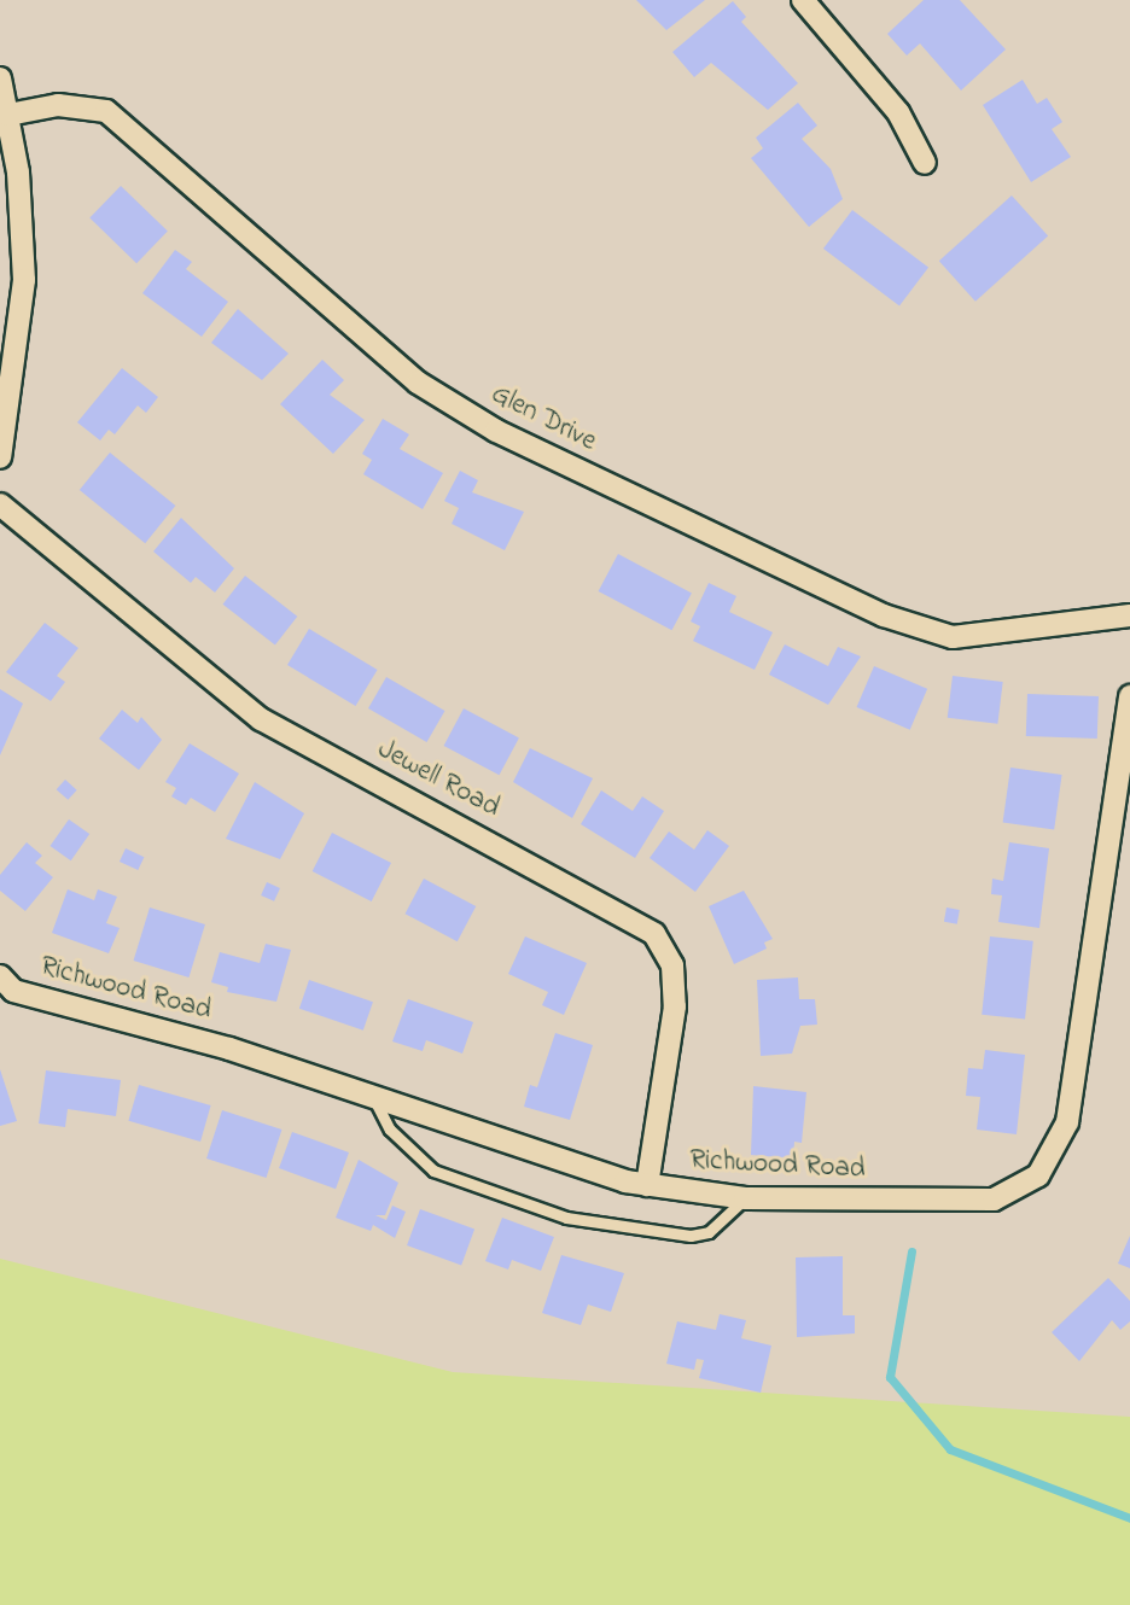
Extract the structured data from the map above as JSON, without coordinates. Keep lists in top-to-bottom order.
{
  "streets": {
    "street": ["Glen Drive", "Jewell Road", "Richwood Road"]
  },
  "crossings": [
    ["Jewell Road", "Richwood Road"]
  ]
}
